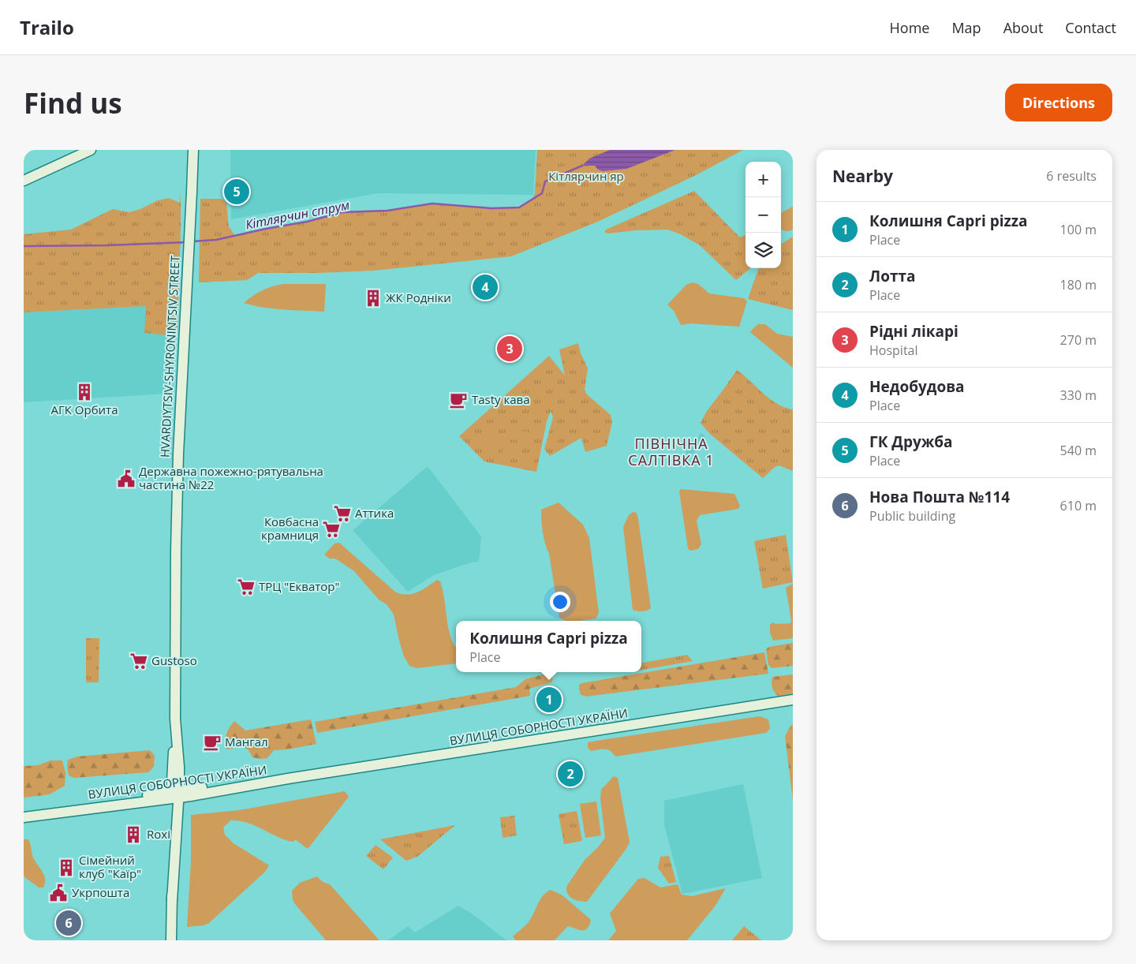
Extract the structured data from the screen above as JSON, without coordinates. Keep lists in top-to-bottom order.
{
  "streets": {
    "street": ["HVARDIYTSIV-SHYRONINTSIV STREET", "ВУЛИЦЯ СОБОРНОСТІ УКРАЇНИ"]
  },
  "crossings": [
    ["HVARDIYTSIV-SHYRONINTSIV STREET", "ВУЛИЦЯ СОБОРНОСТІ УКРАЇНИ"]
  ],
  "districts": ["ПІВНІЧНА САЛТІВКА 1"],
  "water": ["Кітлярчин струм"],
  "parks": ["Кітлярчин яр"],
  "places": {
    "building": [
      "ЖК Родніки",
      "АГК Орбита",
      "Roxi",
      "Сімейний клуб \"Каїр\""
    ],
    "cafe": ["Tasty кава", "Мангал"],
    "public building": ["Державна пожежно-рятувальна частина №22", "Укрпошта"],
    "supermarket": [
      "Аттика",
      "Ковбасна крамниця",
      "ТРЦ \"Екватор\"",
      "Gustoso"
    ]
  },
  "page": {
    "header": "Trailo",
    "nav": [
      "Home",
      "Map",
      "About",
      "Contact"
    ],
    "buttons": "Directions",
    "title": "Find us",
    "heading": ["Nearby", "6 results"],
    "map_buttons": ["+", "−"],
    "pins": [
      "5",
      "4",
      "3",
      "1",
      "2",
      "6"
    ],
    "list": [
      {
        "mark": "1",
        "name": "Колишня Capri pizza",
        "note": "Place",
        "value": "100 m"
      },
      {
        "mark": "2",
        "name": "Лотта",
        "note": "Place",
        "value": "180 m"
      },
      {
        "mark": "3",
        "name": "Рідні лікарі",
        "note": "Hospital",
        "value": "270 m"
      },
      {
        "mark": "4",
        "name": "Недобудова",
        "note": "Place",
        "value": "330 m"
      },
      {
        "mark": "5",
        "name": "ГК Дружба",
        "note": "Place",
        "value": "540 m"
      },
      {
        "mark": "6",
        "name": "Нова Пошта №114",
        "note": "Public building",
        "value": "610 m"
      }
    ],
    "popup": ["Колишня Capri pizza", "Place"]
  }
}
